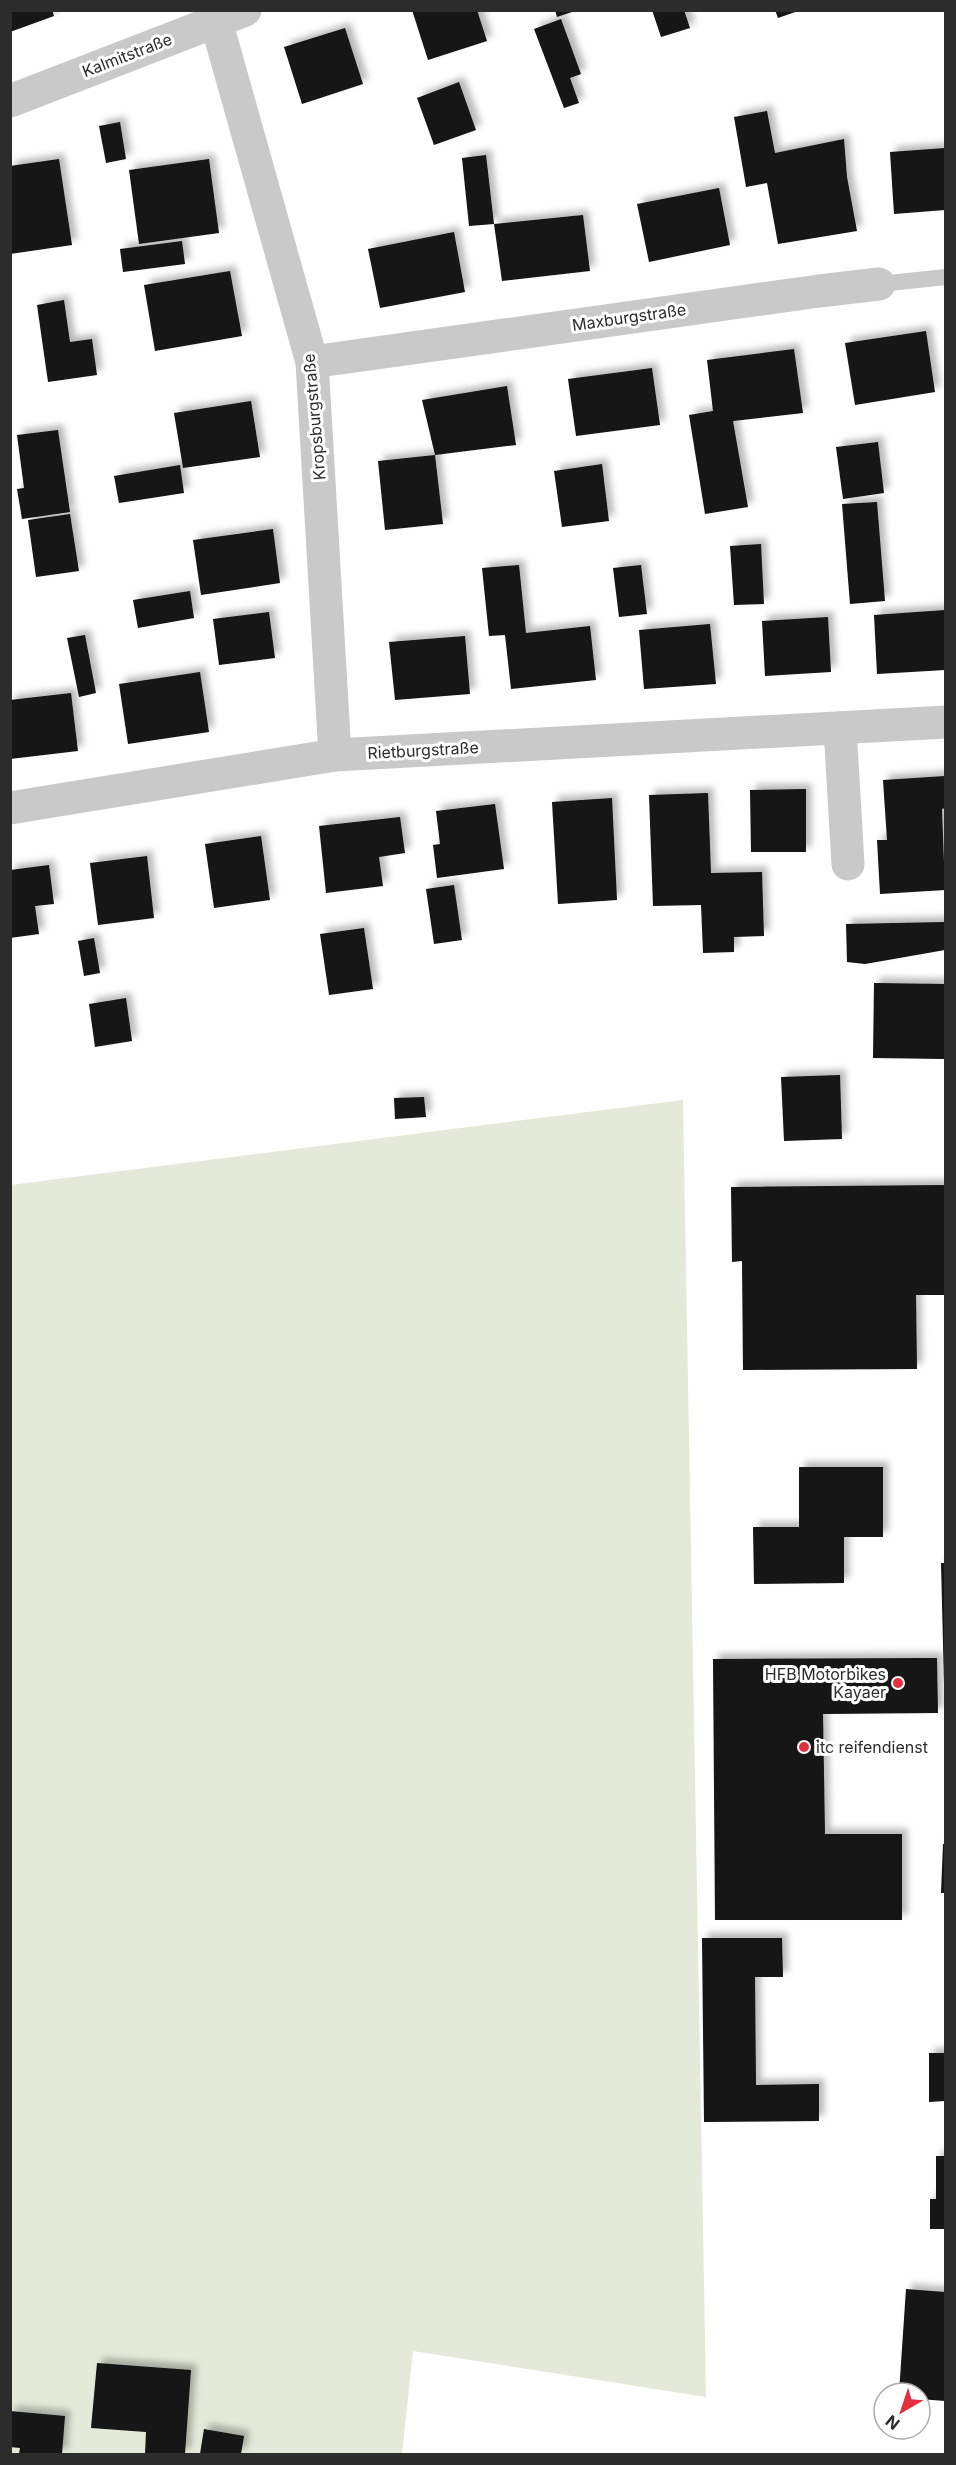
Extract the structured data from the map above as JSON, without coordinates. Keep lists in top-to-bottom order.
{
  "streets": {
    "street": [
      "Kalmitstraße",
      "Maxburgstraße",
      "Kropsburgstraße",
      "Rietburgstraße"
    ]
  },
  "crossings": [
    ["Kalmitstraße", "Kropsburgstraße"],
    ["Maxburgstraße", "Kropsburgstraße"],
    ["Kropsburgstraße", "Rietburgstraße"]
  ],
  "places": ["HFB Motorbikes Kayaer", "itc reifendienst"],
  "north": "bottom left"
}
